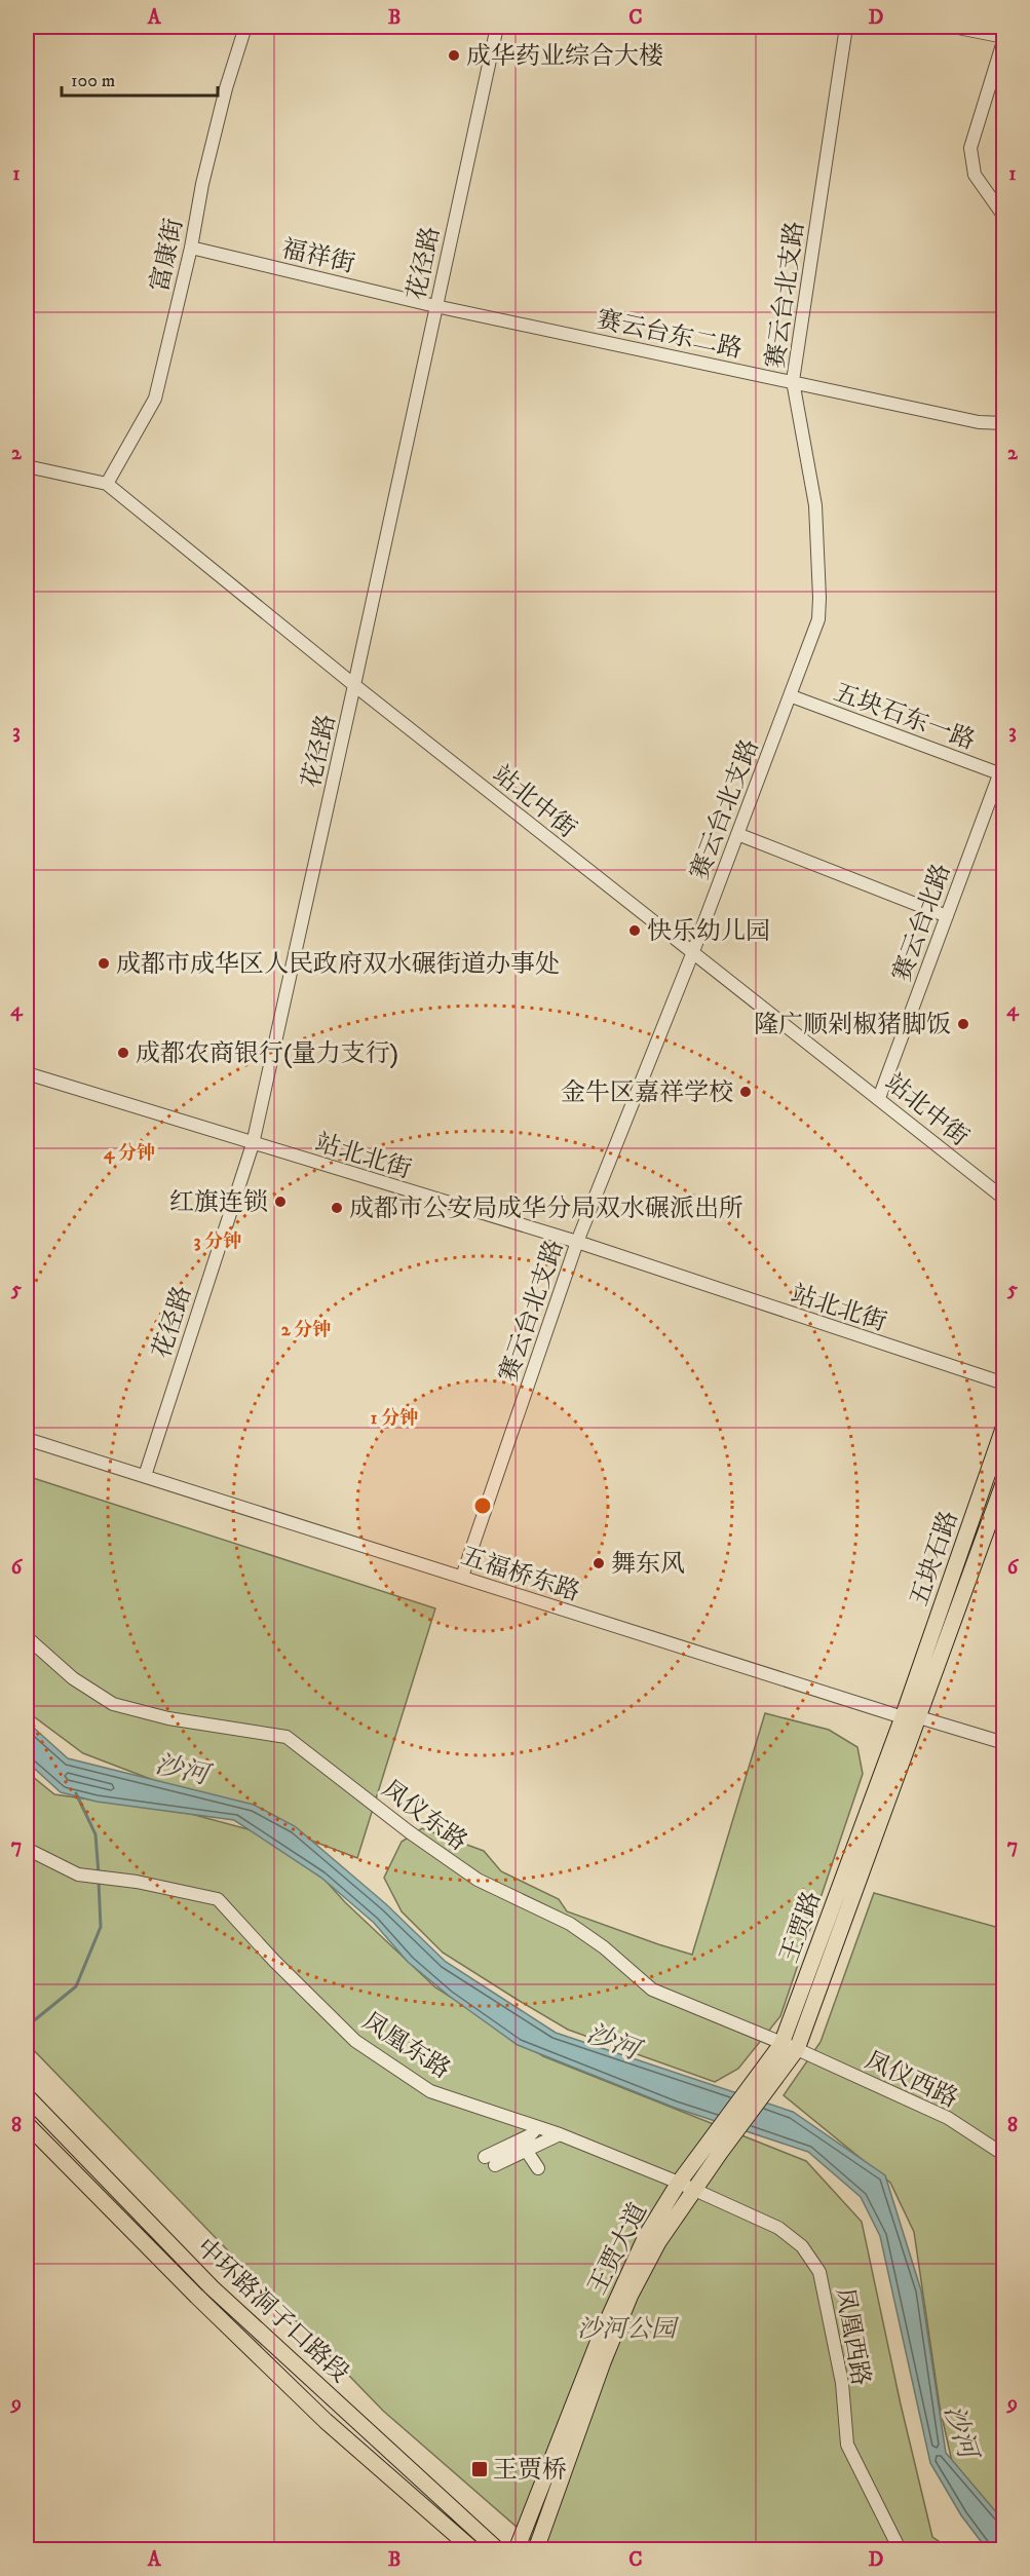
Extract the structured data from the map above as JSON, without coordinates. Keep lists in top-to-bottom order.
{
  "streets": {
    "main road": [
      "五块石路",
      "王贾路",
      "王贾大道",
      "中环路洞子口路段"
    ],
    "street": [
      "富康街",
      "福祥街",
      "花径路",
      "赛云台北支路",
      "赛云台东二路",
      "五块石东一路",
      "站北中街",
      "赛云台北路",
      "站北北街",
      "五福桥东路",
      "凤仪东路",
      "凤凰东路",
      "凤仪西路",
      "凤凰西路"
    ]
  },
  "crossings": [
    ["富康街", "福祥街"],
    ["富康街", "站北中街"],
    ["福祥街", "花径路"],
    ["福祥街", "赛云台东二路"],
    ["花径路", "赛云台东二路"],
    ["花径路", "站北中街"],
    ["花径路", "站北北街"],
    ["花径路", "五福桥东路"],
    ["赛云台北支路", "赛云台东二路"],
    ["赛云台北支路", "五块石东一路"],
    ["赛云台北支路", "站北中街"],
    ["赛云台北支路", "站北北街"],
    ["赛云台北支路", "五福桥东路"],
    ["五块石东一路", "赛云台北路"],
    ["站北中街", "赛云台北路"],
    ["五块石路", "五福桥东路"],
    ["五块石路", "王贾路"],
    ["五福桥东路", "王贾路"],
    ["凤仪东路", "王贾路"],
    ["凤仪东路", "凤仪西路"],
    ["王贾路", "凤仪西路"],
    ["王贾路", "王贾大道"],
    ["凤凰东路", "王贾大道"],
    ["凤凰东路", "凤凰西路"],
    ["王贾大道", "凤凰西路"]
  ],
  "water": ["沙河"],
  "parks": ["沙河公园"],
  "places": {
    "other": [
      "成华药业综合大楼",
      "快乐幼儿园",
      "成都市成华区人民政府双水碾街道办事处",
      "隆广顺剁椒猪脚饭",
      "成都农商银行(量力支行)",
      "金牛区嘉祥学校",
      "红旗连锁",
      "成都市公安局成华分局双水碾派出所",
      "舞东风"
    ],
    "transit": ["王贾桥"]
  },
  "scale_bar": "100 m",
  "grid": {
    "columns": [
      "A",
      "B",
      "C",
      "D"
    ],
    "rows": [
      "1",
      "2",
      "3",
      "4",
      "5",
      "6",
      "7",
      "8",
      "9"
    ]
  },
  "rings": [
    "4 分钟",
    "3 分钟",
    "2 分钟",
    "1 分钟"
  ]
}
